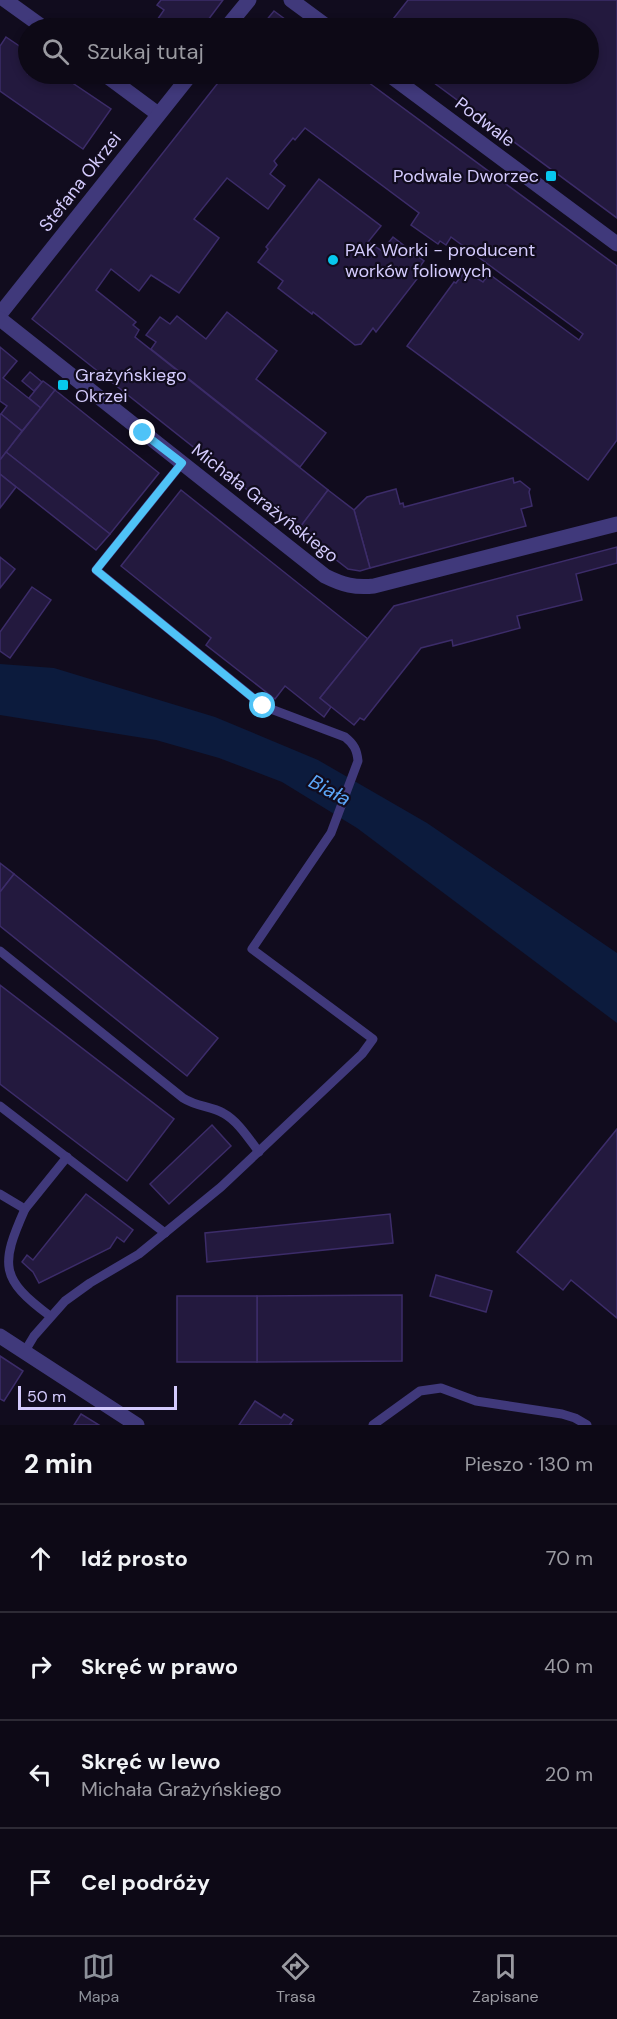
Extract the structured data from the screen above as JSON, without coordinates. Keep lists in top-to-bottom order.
{
  "streets": {
    "street": ["Podwale", "Stefana Okrzei", "Michała Grażyńskiego"]
  },
  "water": ["Biała"],
  "places": {
    "transit": ["Podwale Dworzec", "Grażyńskiego Okrzei"],
    "other": ["PAK Worki - producent worków foliowych"]
  },
  "scale_bar": "50 m",
  "page": {
    "search": "Szukaj tutaj",
    "scale": "50 m",
    "heading": ["2 min", "Pieszo · 130 m"],
    "list": [
      ["Idź prosto", "70 m"],
      ["Skręć w prawo", "40 m"],
      ["Skręć w lewo", "Michała Grażyńskiego", "20 m"],
      "Cel podróży"
    ],
    "nav": ["Mapa", "Trasa", "Zapisane"]
  }
}
